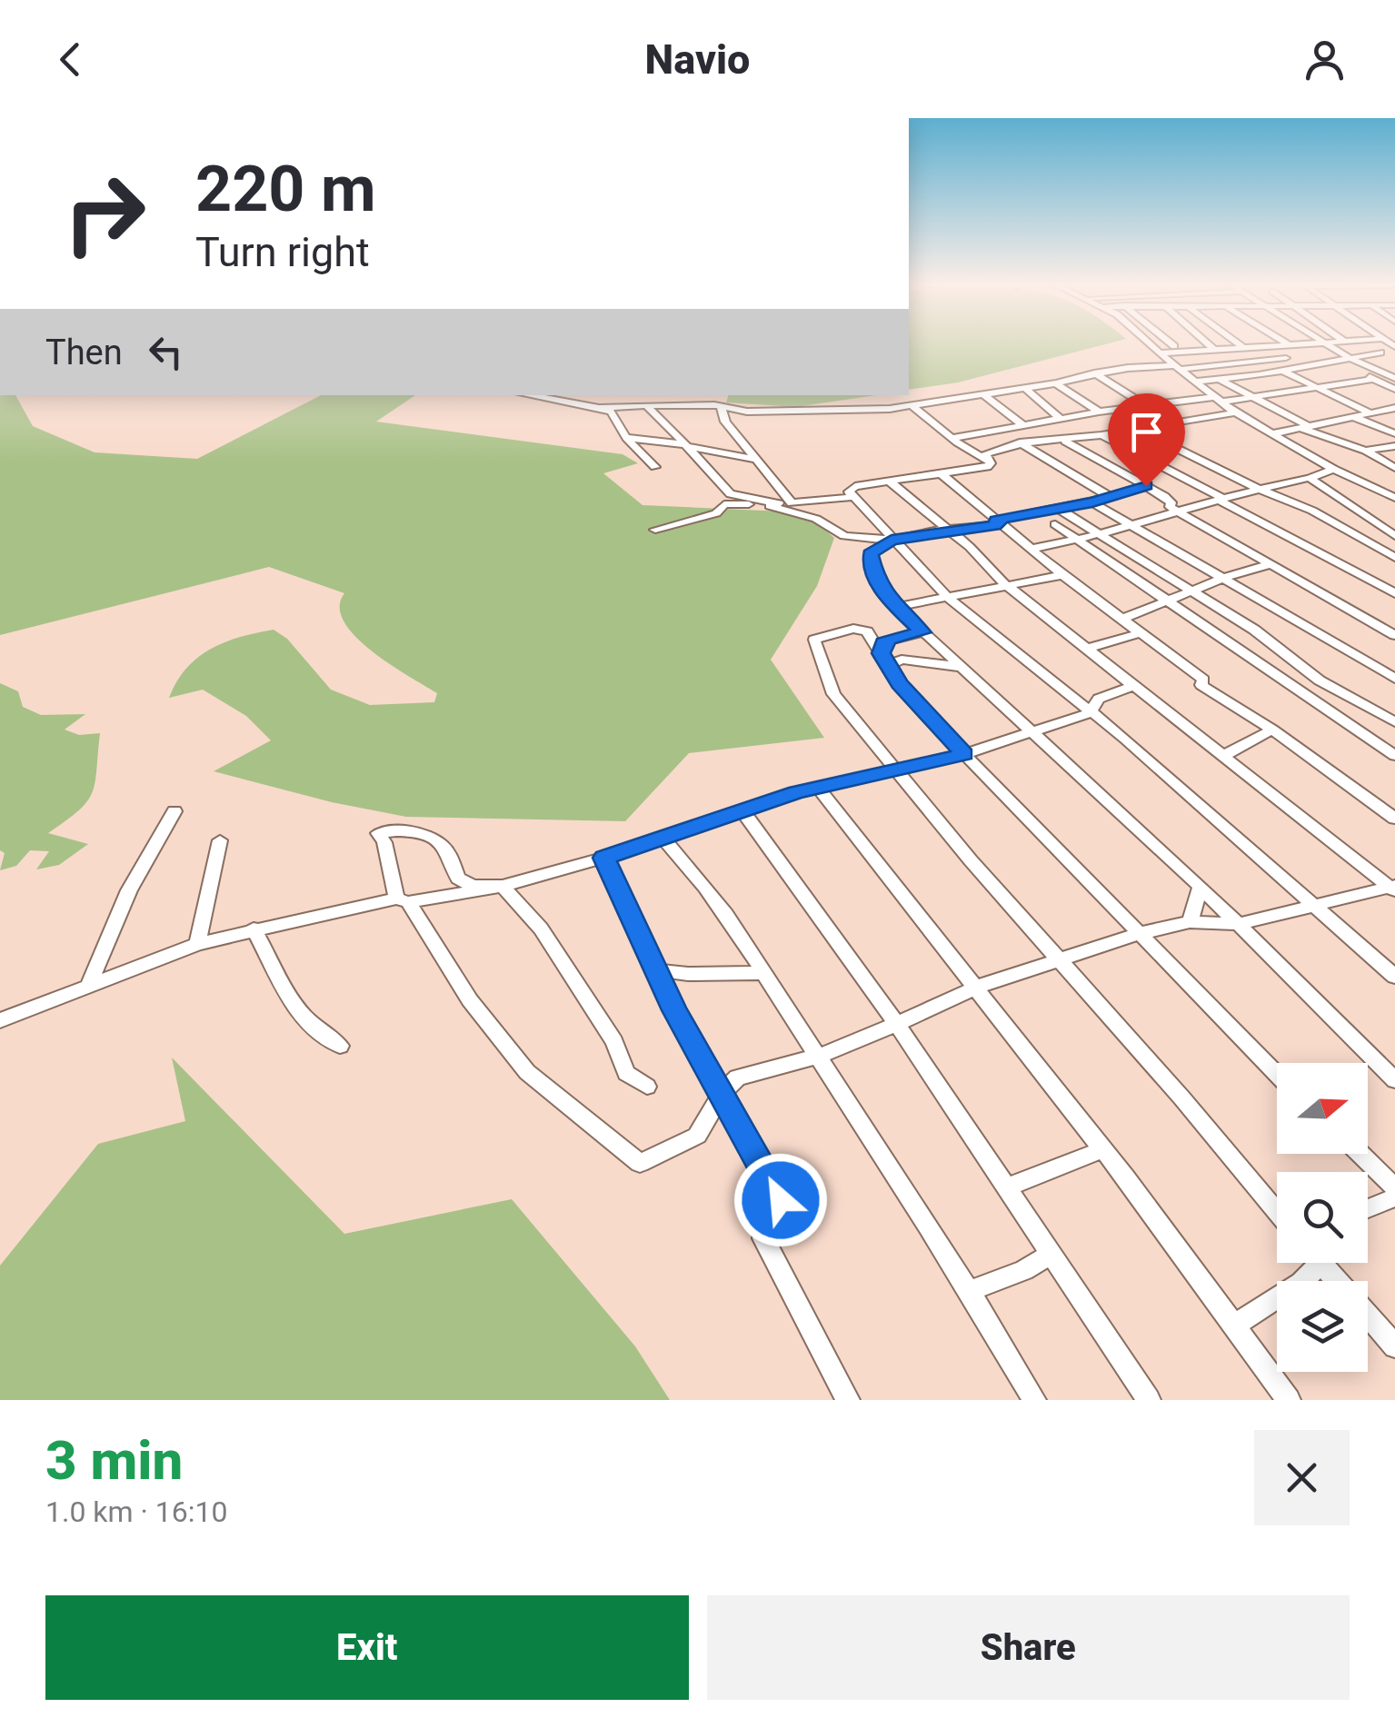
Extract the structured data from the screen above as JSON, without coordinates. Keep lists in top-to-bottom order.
{
  "north": "right",
  "page": {
    "header": "Navio",
    "turn": ["220 m", "Turn right"],
    "then": "Then",
    "heading": ["3 min", "1.0 km · 16:10"],
    "buttons": ["Exit", "Share"]
  }
}
